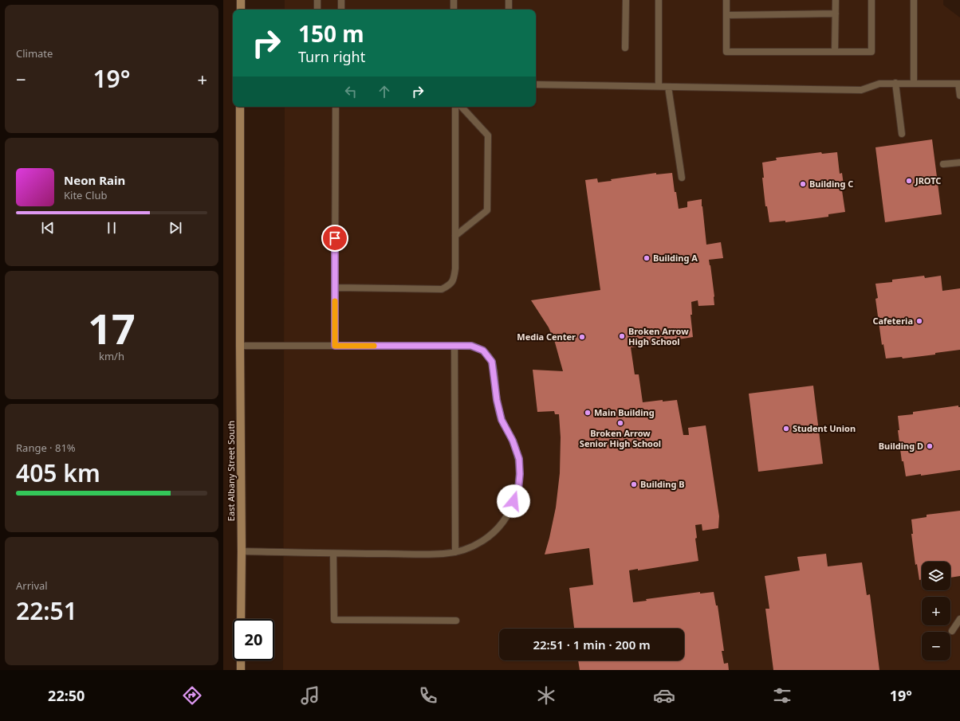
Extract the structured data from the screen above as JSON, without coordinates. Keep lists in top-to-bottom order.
{
  "streets": {
    "street": ["East Albany Street South"]
  },
  "places": [
    "JROTC",
    "Building C",
    "Building A",
    "Cafeteria",
    "Broken Arrow High School",
    "Media Center",
    "Main Building",
    "Broken Arrow Senior High School",
    "Student Union",
    "Building D",
    "Building B"
  ],
  "page": {
    "tile": [
      "Climate",
      ["17", "km/h"],
      ["Range · 81%", "405 km"],
      ["Arrival", "22:51"]
    ],
    "turn": ["150 m", "Turn right"],
    "heat": ["−", "19°", "+"],
    "song": ["Neon Rain", "Kite Club"],
    "map_buttons": ["+", "−"],
    "limit": "20",
    "trip": "22:51 · 1 min · 200 m",
    "tabs": ["22:50", "19°"]
  }
}
